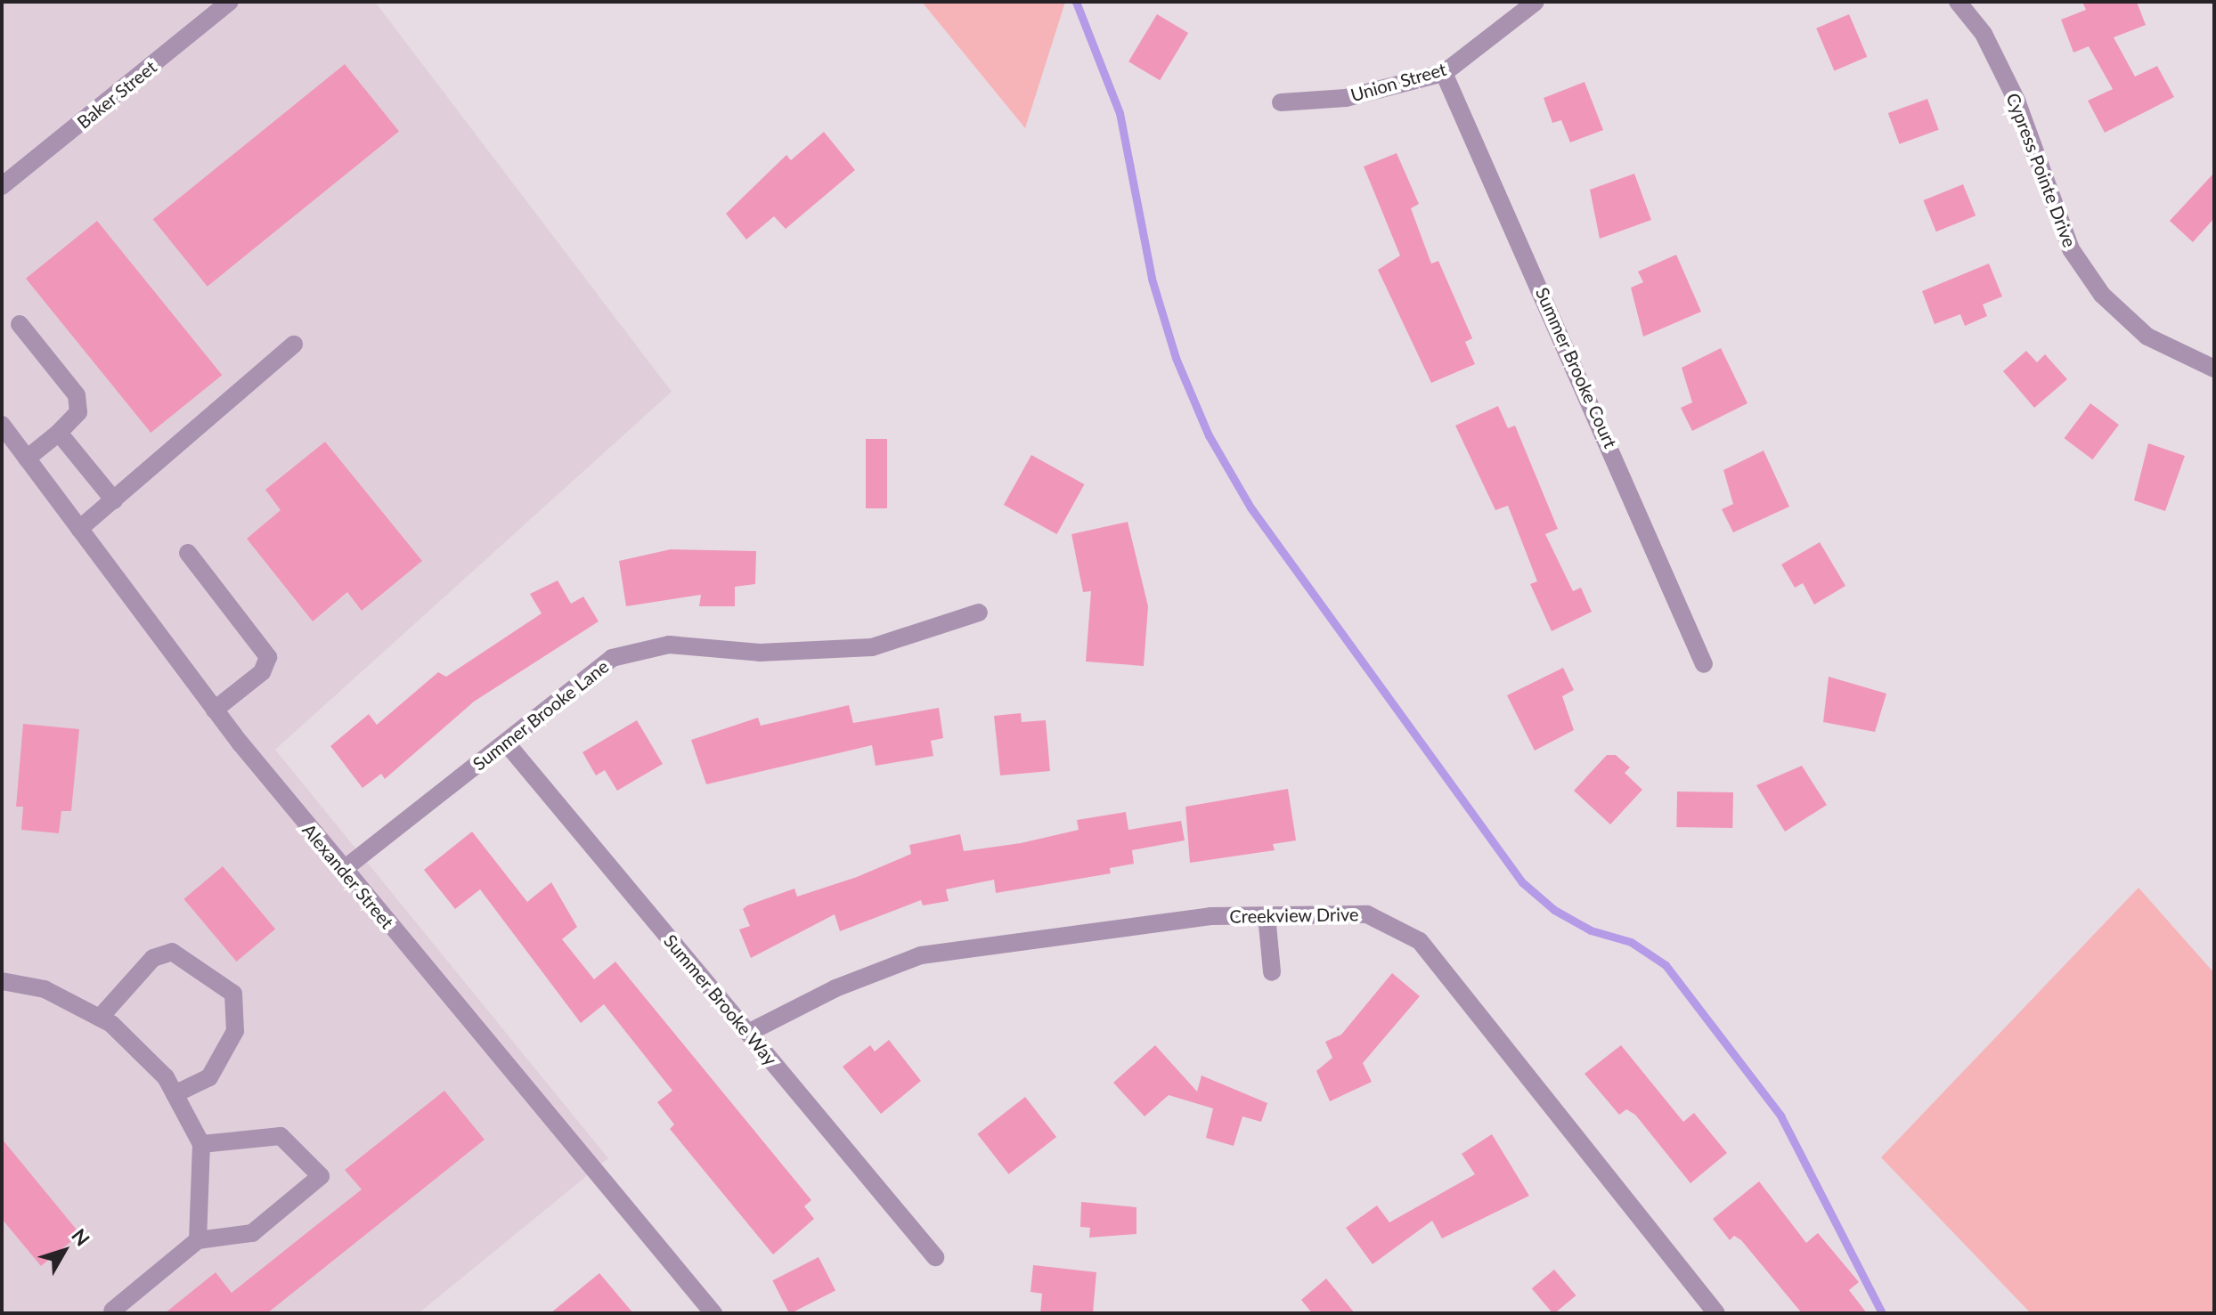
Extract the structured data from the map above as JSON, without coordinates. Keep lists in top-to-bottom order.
{
  "streets": {
    "street": [
      "Union Street",
      "Baker Street",
      "Cypress Pointe Drive",
      "Summer Brooke Court",
      "Summer Brooke Lane",
      "Alexander Street",
      "Creekview Drive",
      "Summer Brooke Way"
    ]
  },
  "crossings": [
    ["Union Street", "Summer Brooke Court"],
    ["Summer Brooke Lane", "Alexander Street"],
    ["Summer Brooke Lane", "Summer Brooke Way"],
    ["Creekview Drive", "Summer Brooke Way"]
  ],
  "north": "top right"
}
